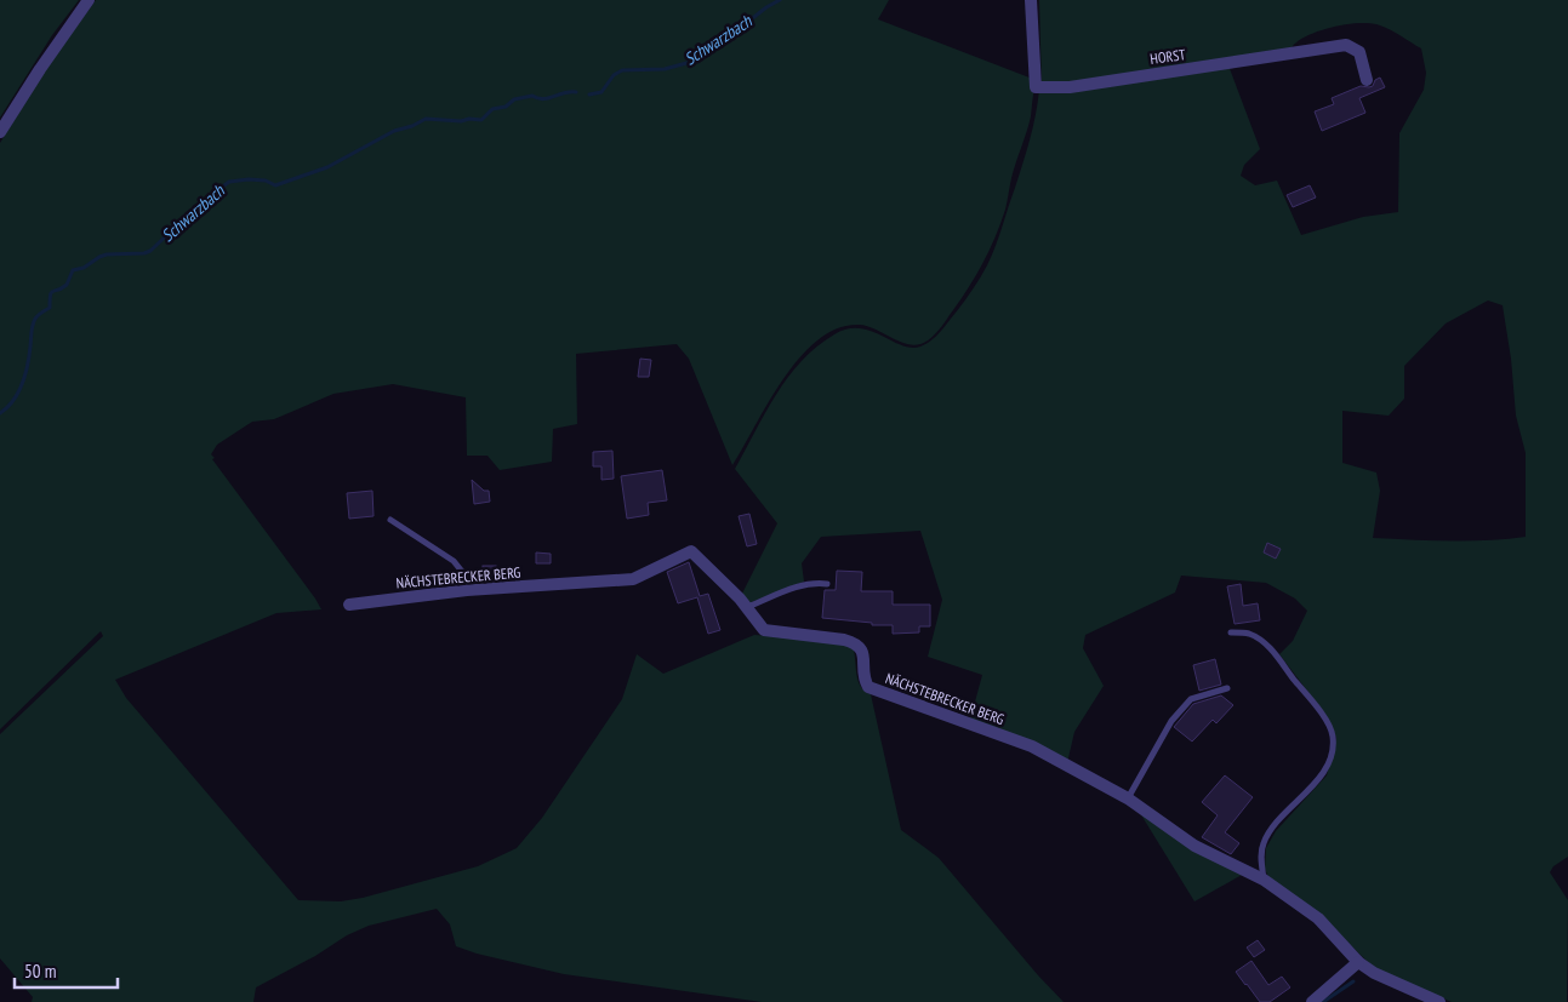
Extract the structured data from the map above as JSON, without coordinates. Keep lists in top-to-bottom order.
{
  "streets": {
    "street": ["HORST", "NÄCHSTEBRECKER BERG"]
  },
  "water": ["Schwarzbach"],
  "scale_bar": "50 m"
}
